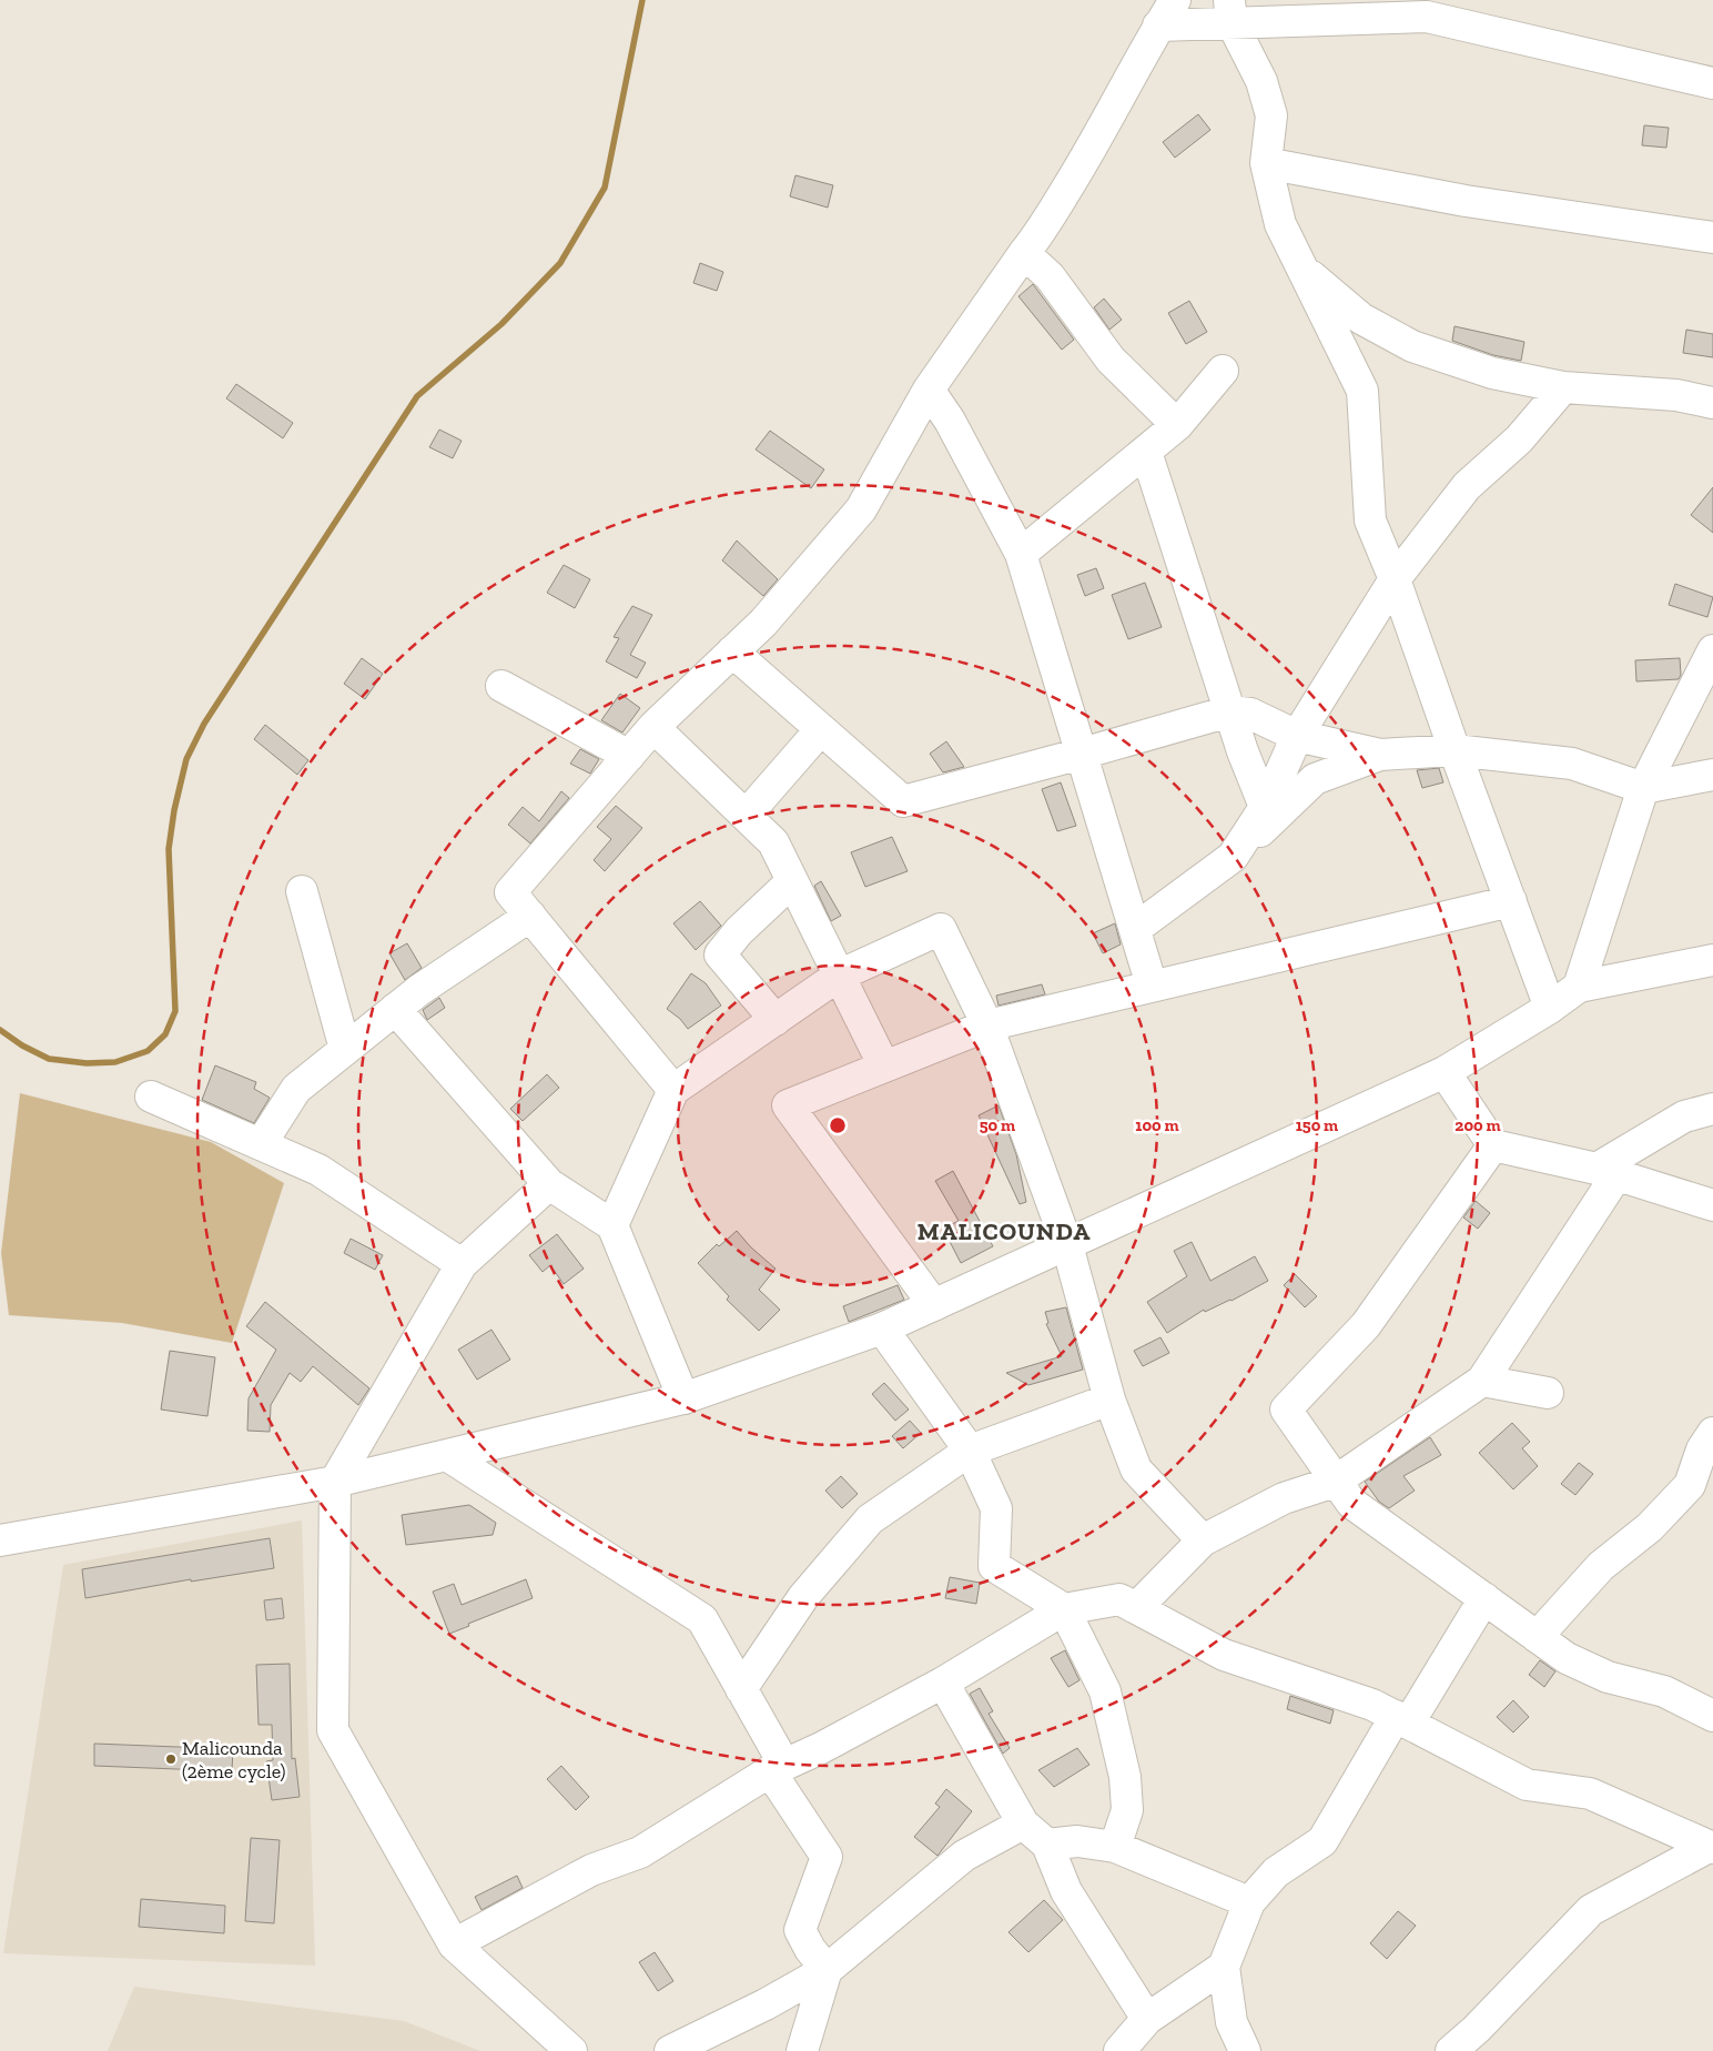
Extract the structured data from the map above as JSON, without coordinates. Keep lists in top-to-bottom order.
{
  "districts": ["MALICOUNDA"],
  "places": ["Malicounda (2ème cycle)"],
  "rings": [
    "50 m",
    "100 m",
    "150 m",
    "200 m"
  ]
}
